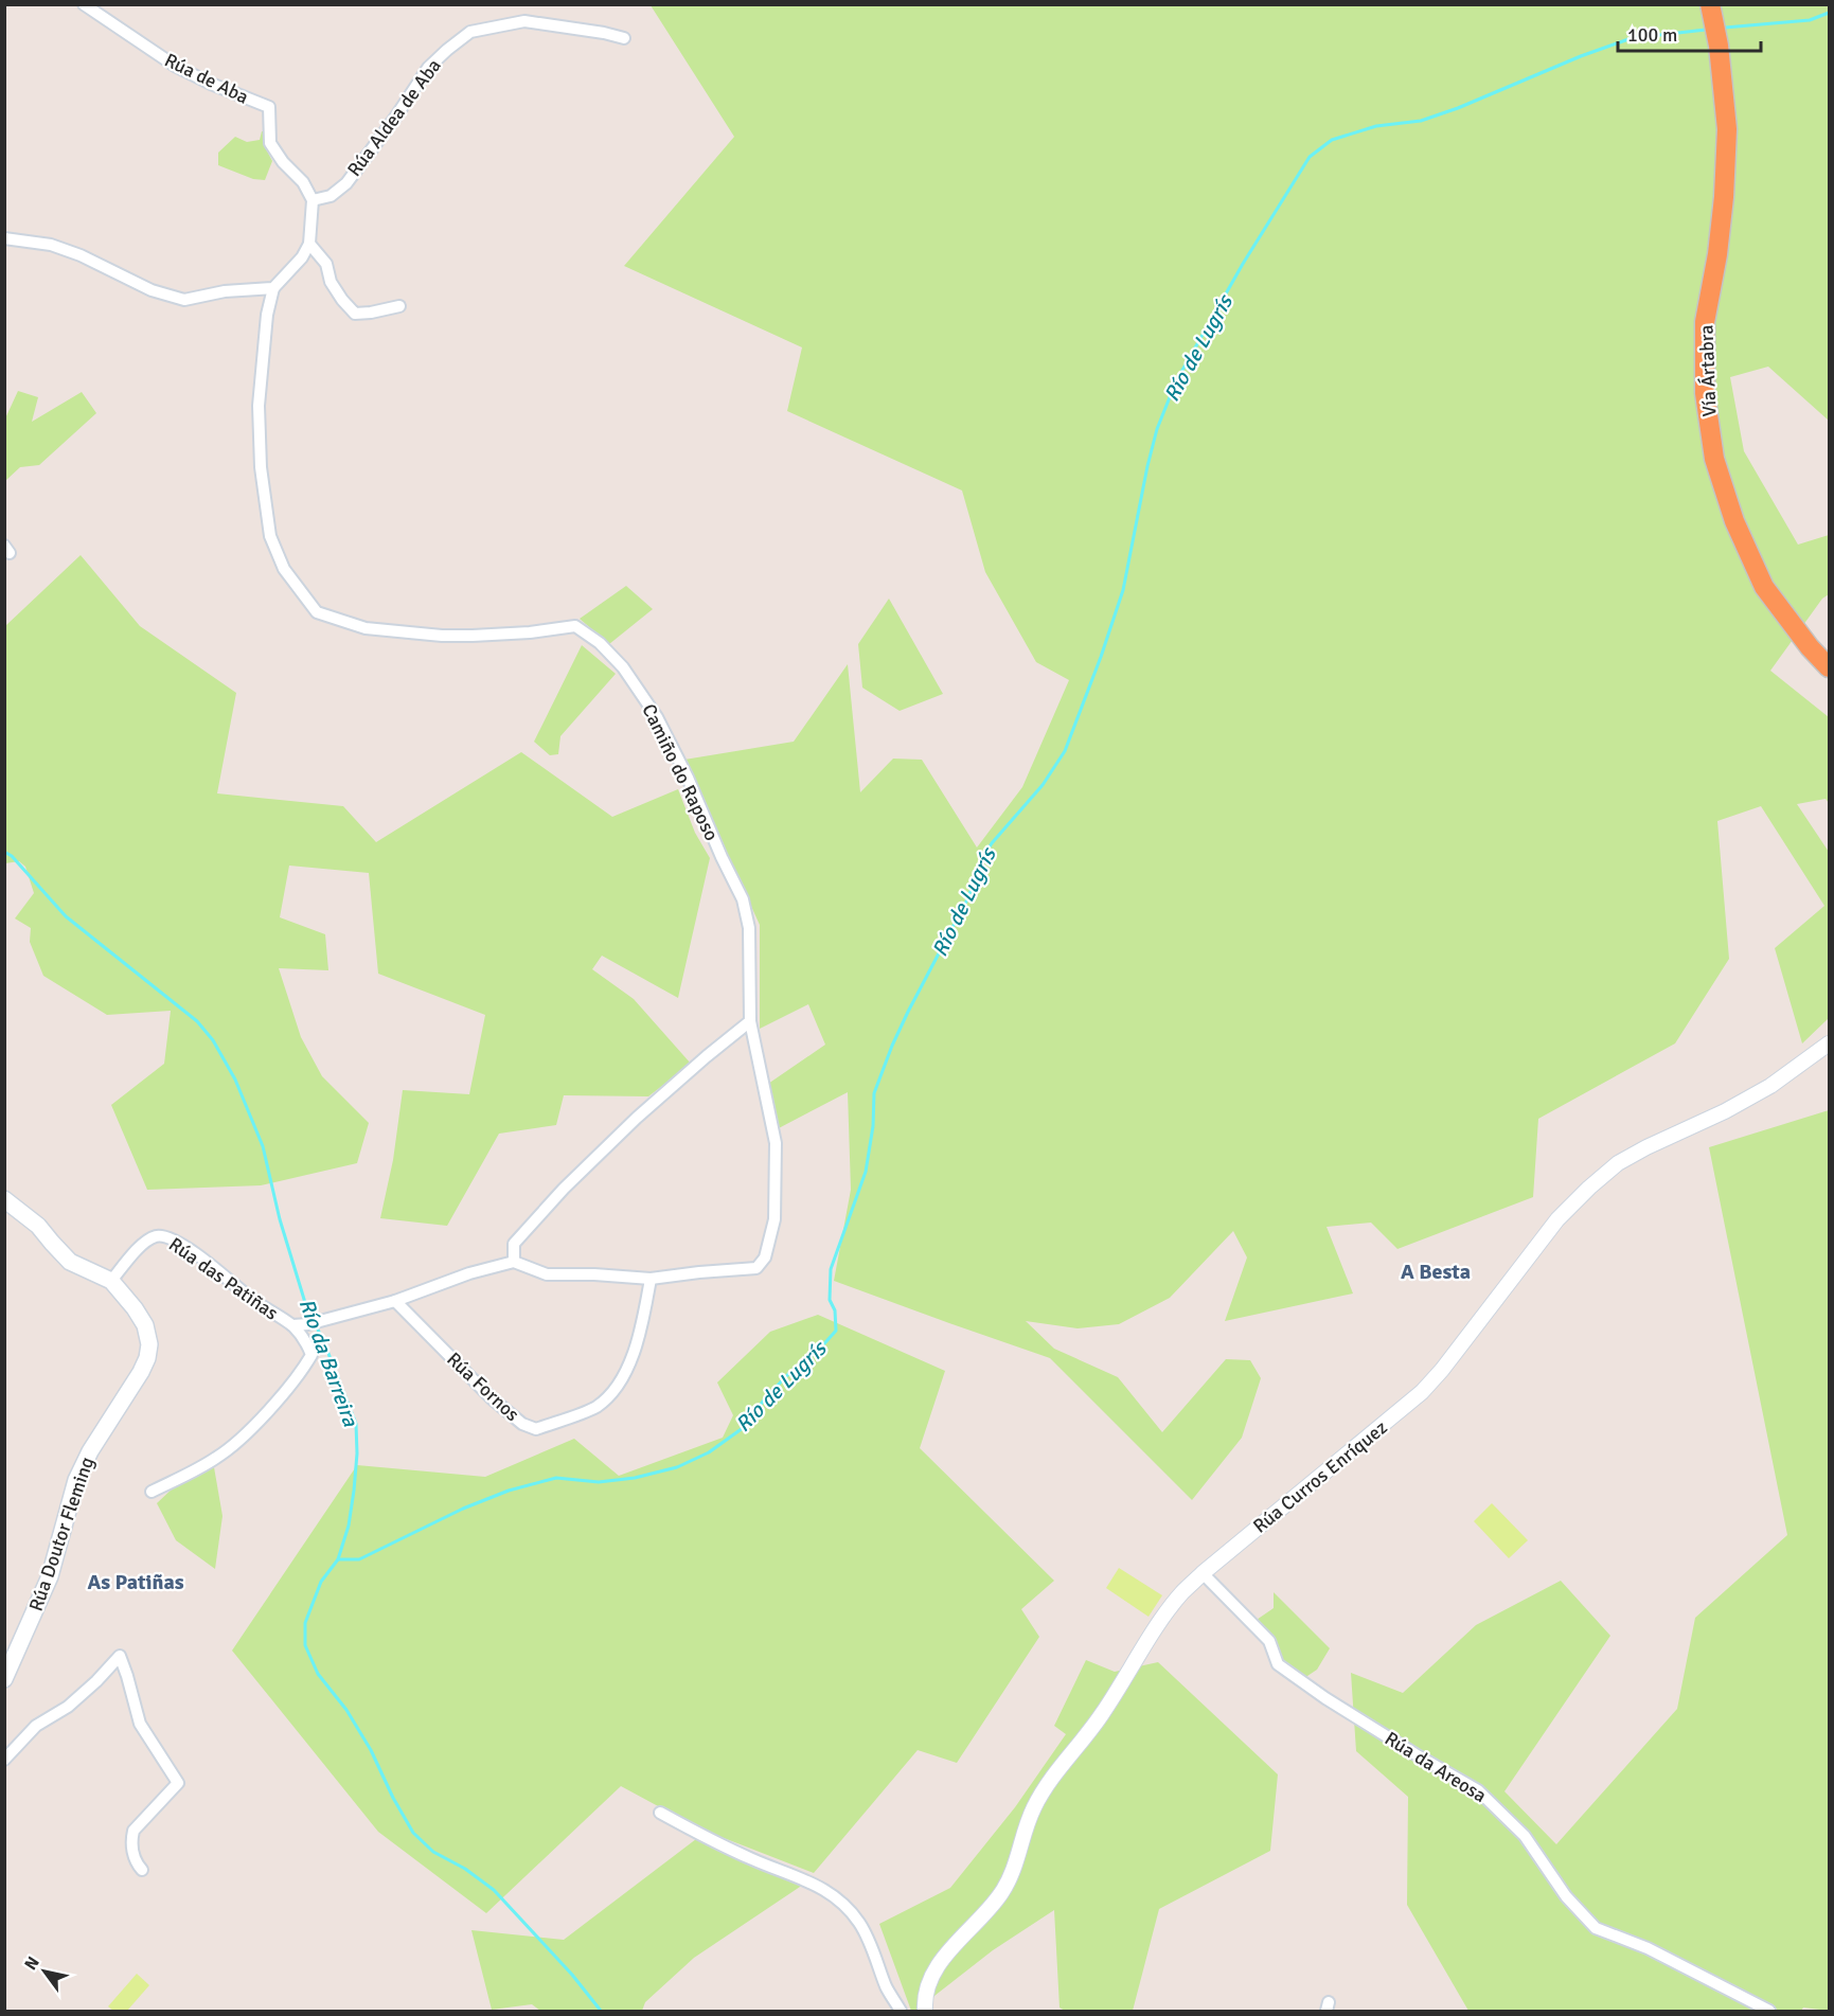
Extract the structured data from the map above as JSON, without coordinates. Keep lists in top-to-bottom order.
{
  "streets": {
    "highway": ["Vía Ártabra"],
    "main road": ["Rúa Doutor Fleming"],
    "street": [
      "Rúa de Aba",
      "Rúa Aldea de Aba",
      "Camiño do Raposo",
      "Rúa das Patiñas",
      "Rúa Fornos",
      "Rúa Curros Enríquez",
      "Rúa da Areosa"
    ]
  },
  "crossings": [
    ["Rúa de Aba", "Rúa Aldea de Aba"],
    ["Rúa das Patiñas", "Rúa Doutor Fleming"],
    ["Rúa Curros Enríquez", "Rúa da Areosa"]
  ],
  "districts": ["A Besta", "As Patiñas"],
  "water": ["Río de Lugrís", "Río da Barreira"],
  "scale_bar": "100 m",
  "north": "top left"
}
